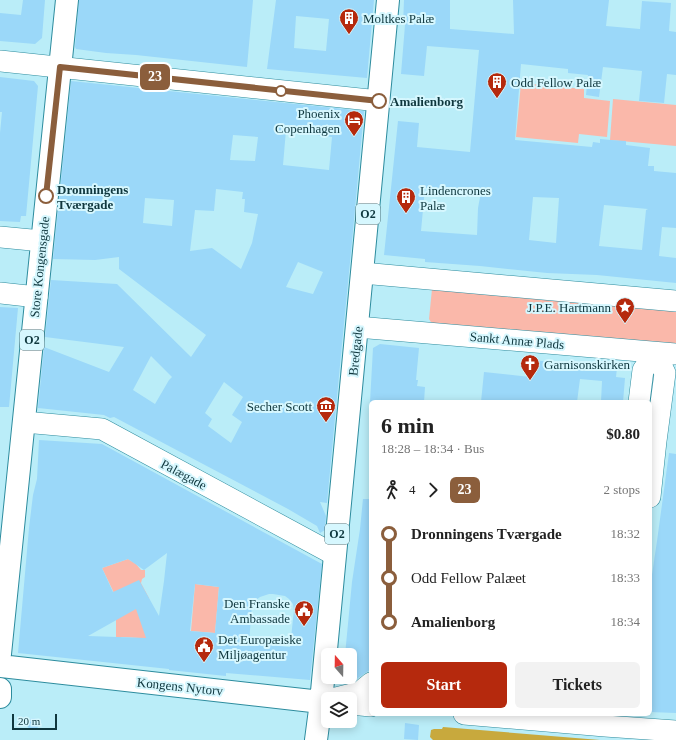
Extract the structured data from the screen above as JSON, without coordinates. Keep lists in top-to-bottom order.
{
  "streets": {
    "main road": [
      "O2",
      "Store Kongensgade",
      "Bredgade",
      "Kongens Nytorv"
    ],
    "street": ["Sankt Annæ Plads", "Palægade"]
  },
  "crossings": [
    ["Store Kongensgade", "Palægade"],
    ["Sankt Annæ Plads", "Bredgade"],
    ["Bredgade", "Palægade"]
  ],
  "places": {
    "building": ["Moltkes Palæ", "Odd Fellow Palæ", "Lindencrones Palæ"],
    "other": ["Amalienborg", "Dronningens Tværgade"],
    "hotel": ["Phoenix Copenhagen"],
    "place": ["J.P.E. Hartmann"],
    "church": ["Garnisonskirken"],
    "museum": ["Secher Scott"],
    "public building": ["Den Franske Ambassade", "Det Europæiske Miljøagentur"]
  },
  "lines": ["bus line 23"],
  "scale_bar": "20 m",
  "north": "top",
  "page": {
    "on_map": "23",
    "heading": ["6 min", "18:28 – 18:34 · Bus", "$0.80"],
    "legs": ["4", "23", "2 stops"],
    "list": [
      {
        "name": "Dronningens Tværgade",
        "value": "18:32"
      },
      {
        "name": "Odd Fellow Palæet",
        "value": "18:33"
      },
      {
        "name": "Amalienborg",
        "value": "18:34"
      }
    ],
    "buttons": ["Start", "Tickets"],
    "scale": "20 m"
  }
}
